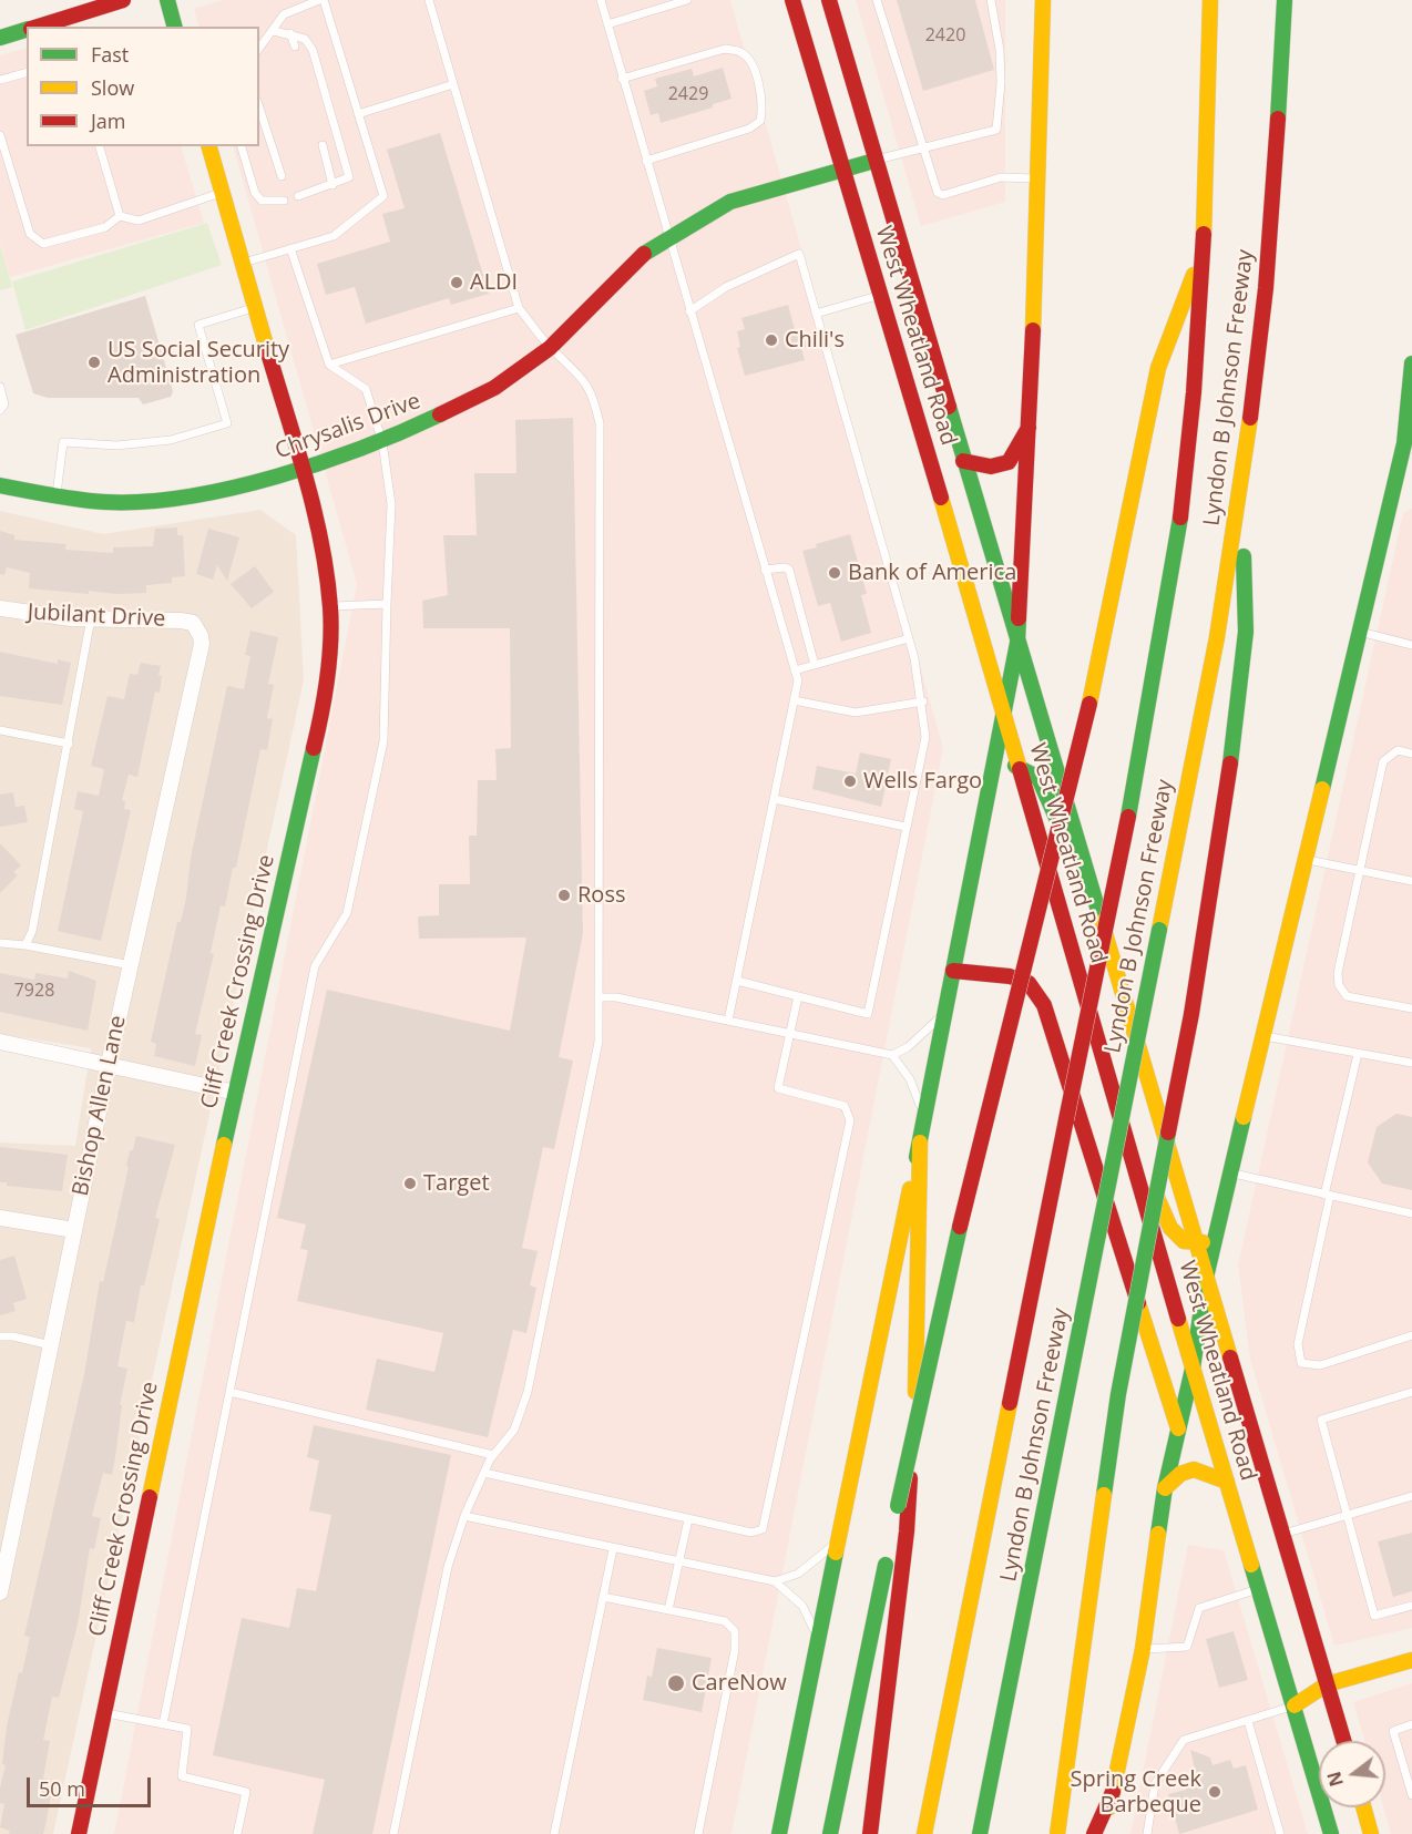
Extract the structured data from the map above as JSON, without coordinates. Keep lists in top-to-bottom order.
{
  "streets": {
    "main road": [
      "West Wheatland Road",
      "Lyndon B Johnson Freeway",
      "Chrysalis Drive",
      "Cliff Creek Crossing Drive"
    ],
    "street": ["Jubilant Drive", "Bishop Allen Lane"]
  },
  "crossings": [
    ["West Wheatland Road", "Chrysalis Drive"],
    ["Chrysalis Drive", "Cliff Creek Crossing Drive"],
    ["Jubilant Drive", "Bishop Allen Lane"]
  ],
  "places": [
    "ALDI",
    "Chili's",
    "US Social Security Administration",
    "Bank of America",
    "Wells Fargo",
    "Ross",
    "Target",
    "CareNow",
    "Spring Creek Barbeque"
  ],
  "house_numbers": ["2420", "2429", "7928"],
  "legend": ["Fast", "Slow", "Jam"],
  "scale_bar": "50 m",
  "north": "left"
}
